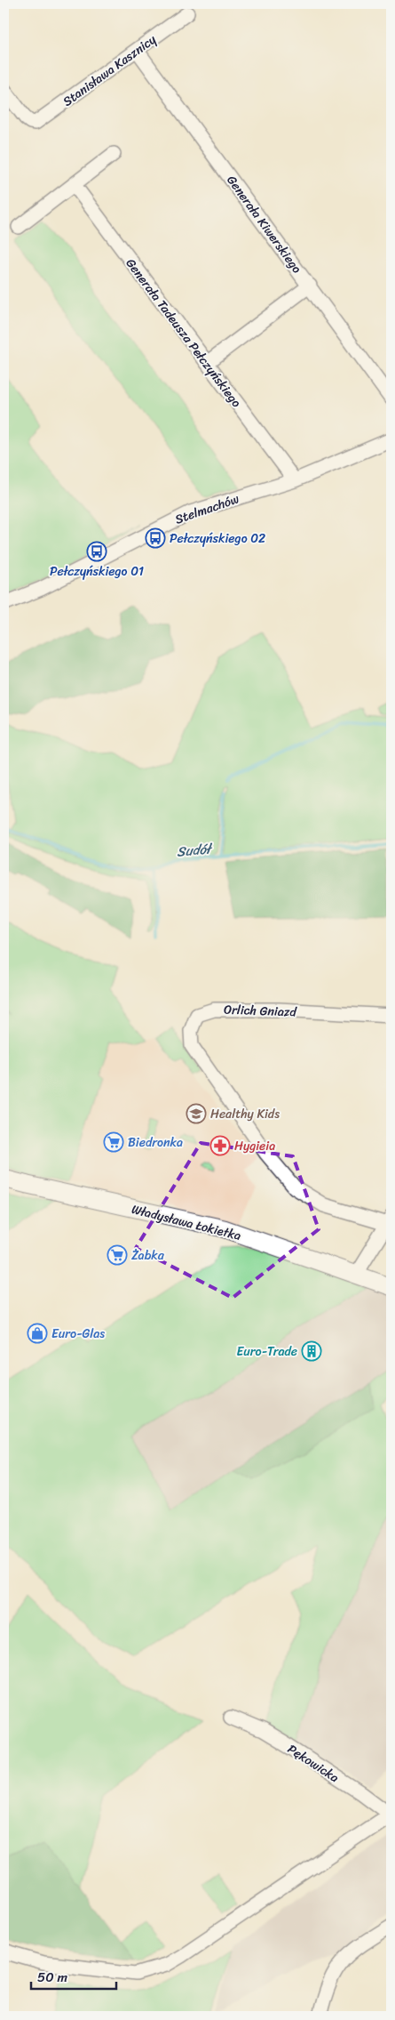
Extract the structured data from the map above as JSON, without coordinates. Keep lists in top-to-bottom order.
{
  "streets": {
    "street": [
      "Stanisława Kasznicy",
      "Generała Kiwerskiego",
      "Generała Tadeusza Pełczyńskiego",
      "Stelmachów",
      "Orlich Gniazd",
      "Władysława Łokietka",
      "Pękowicka"
    ]
  },
  "crossings": [
    ["Stanisława Kasznicy", "Generała Kiwerskiego"],
    ["Generała Tadeusza Pełczyńskiego", "Stelmachów"]
  ],
  "water": ["Sudół"],
  "places": {
    "bus stop": ["Pełczyńskiego 02", "Pełczyńskiego 01"],
    "school or university": ["Healthy Kids"],
    "supermarket": ["Biedronka", "Żabka"],
    "pharmacy": ["Hygieia"],
    "shop": ["Euro-Glas"],
    "building": ["Euro-Trade"]
  },
  "scale_bar": "50 m"
}
